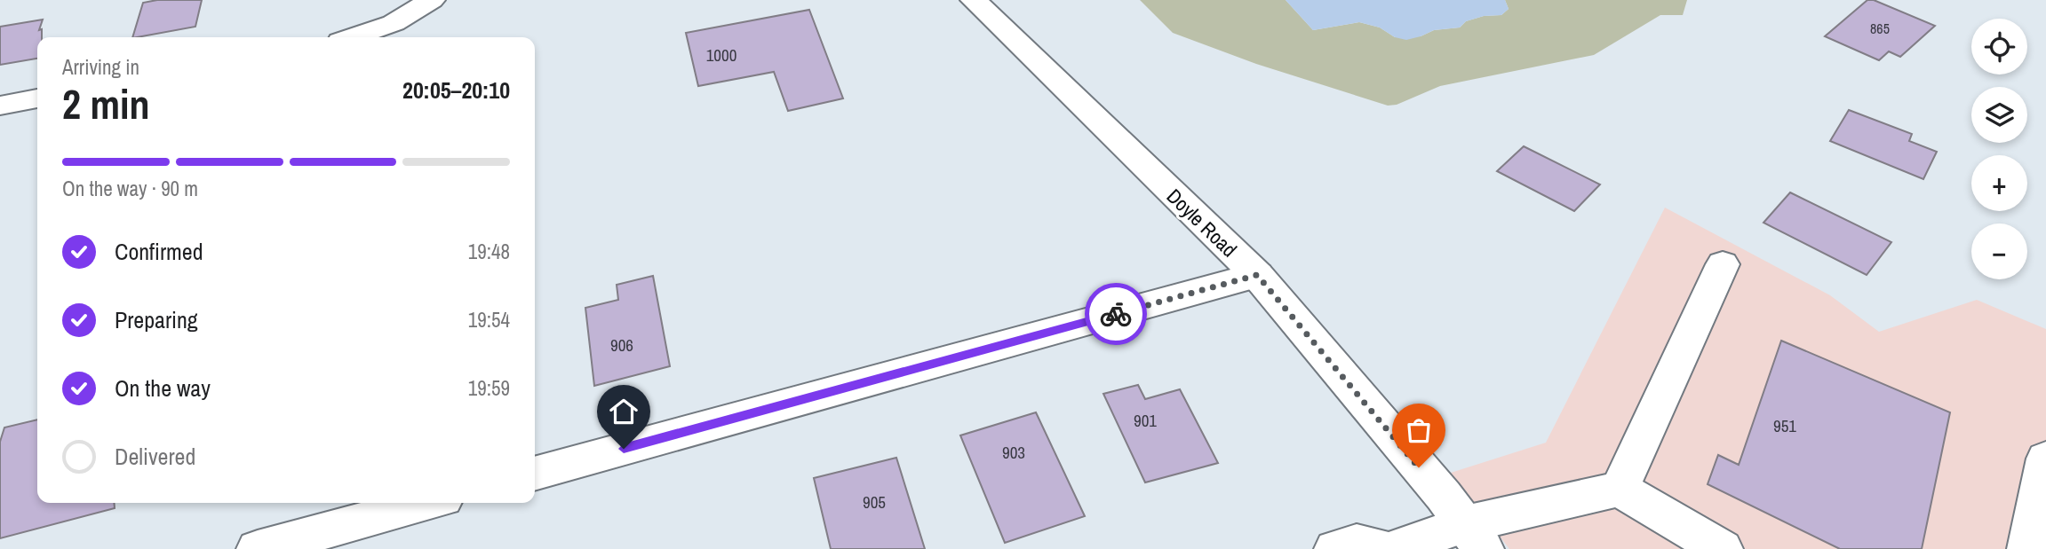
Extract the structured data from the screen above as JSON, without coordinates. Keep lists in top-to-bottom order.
{
  "streets": {
    "street": ["Doyle Road"]
  },
  "house_numbers": [
    "865",
    "1000",
    "906",
    "901",
    "951",
    "903",
    "905"
  ],
  "page": {
    "map_buttons": ["+", "−"],
    "heading": ["2 min", "Arriving in", "20:05–20:10"],
    "bar": "On the way · 90 m",
    "list": [
      ["Confirmed", "19:48"],
      ["Preparing", "19:54"],
      ["On the way", "19:59"],
      "Delivered"
    ]
  }
}
